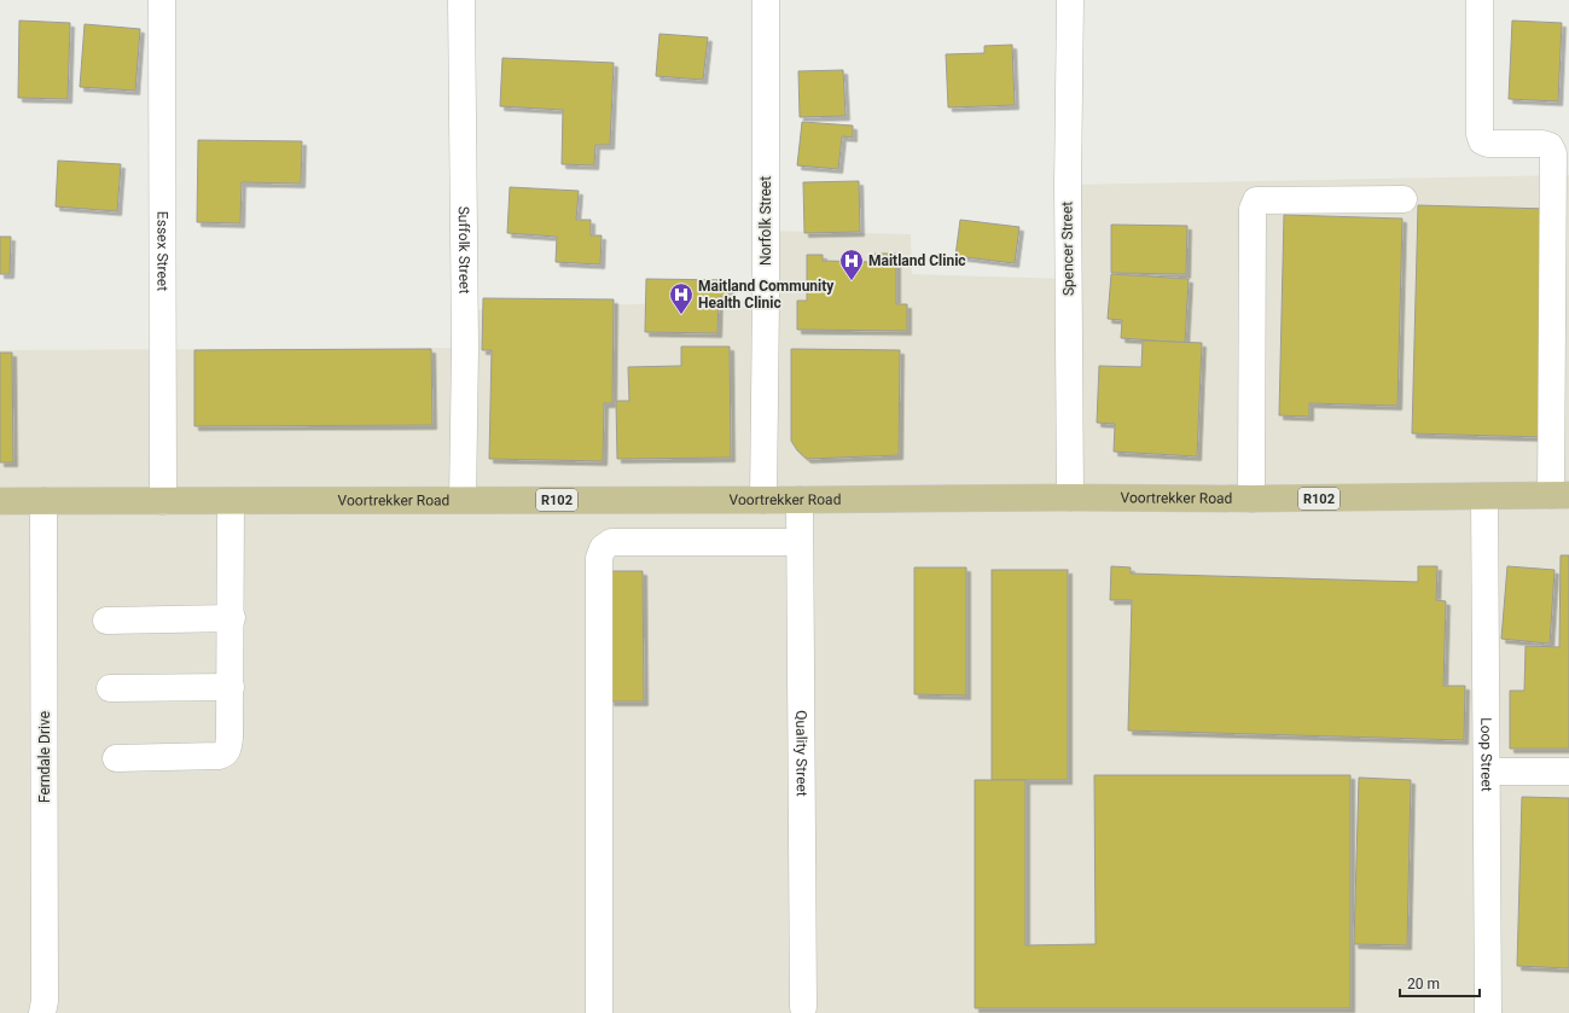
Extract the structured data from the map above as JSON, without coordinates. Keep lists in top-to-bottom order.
{
  "streets": {
    "main road": ["Voortrekker Road", "R102"],
    "street": [
      "Norfolk Street",
      "Spencer Street",
      "Suffolk Street",
      "Essex Street",
      "Quality Street",
      "Loop Street",
      "Ferndale Drive"
    ]
  },
  "crossings": [
    ["Norfolk Street", "Voortrekker Road"],
    ["Spencer Street", "Voortrekker Road"],
    ["Suffolk Street", "Voortrekker Road"],
    ["Essex Street", "Voortrekker Road"],
    ["Voortrekker Road", "Quality Street"],
    ["Voortrekker Road", "Loop Street"],
    ["Voortrekker Road", "Ferndale Drive"]
  ],
  "places": {
    "hospital": ["Maitland Clinic", "Maitland Community Health Clinic"]
  },
  "scale_bar": "20 m"
}
